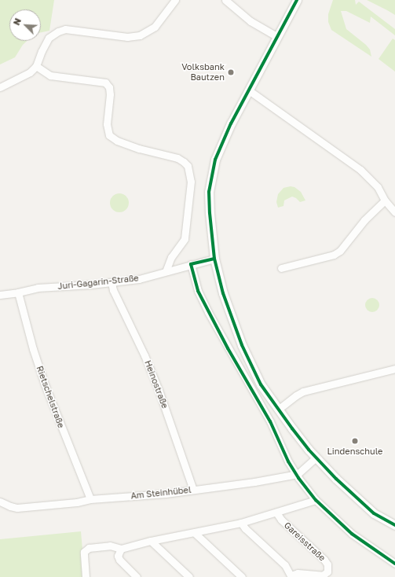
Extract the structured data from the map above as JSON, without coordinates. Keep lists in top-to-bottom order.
{
  "streets": {
    "street": [
      "Juri-Gagarin-Straße",
      "Heinostraße",
      "Rietschelstraße",
      "Am Steinhübel",
      "Gareisstraße"
    ]
  },
  "crossings": [
    ["Juri-Gagarin-Straße", "Heinostraße"],
    ["Juri-Gagarin-Straße", "Rietschelstraße"],
    ["Heinostraße", "Am Steinhübel"],
    ["Rietschelstraße", "Am Steinhübel"]
  ],
  "places": ["Volksbank Bautzen", "Lindenschule"],
  "north": "top left"
}
